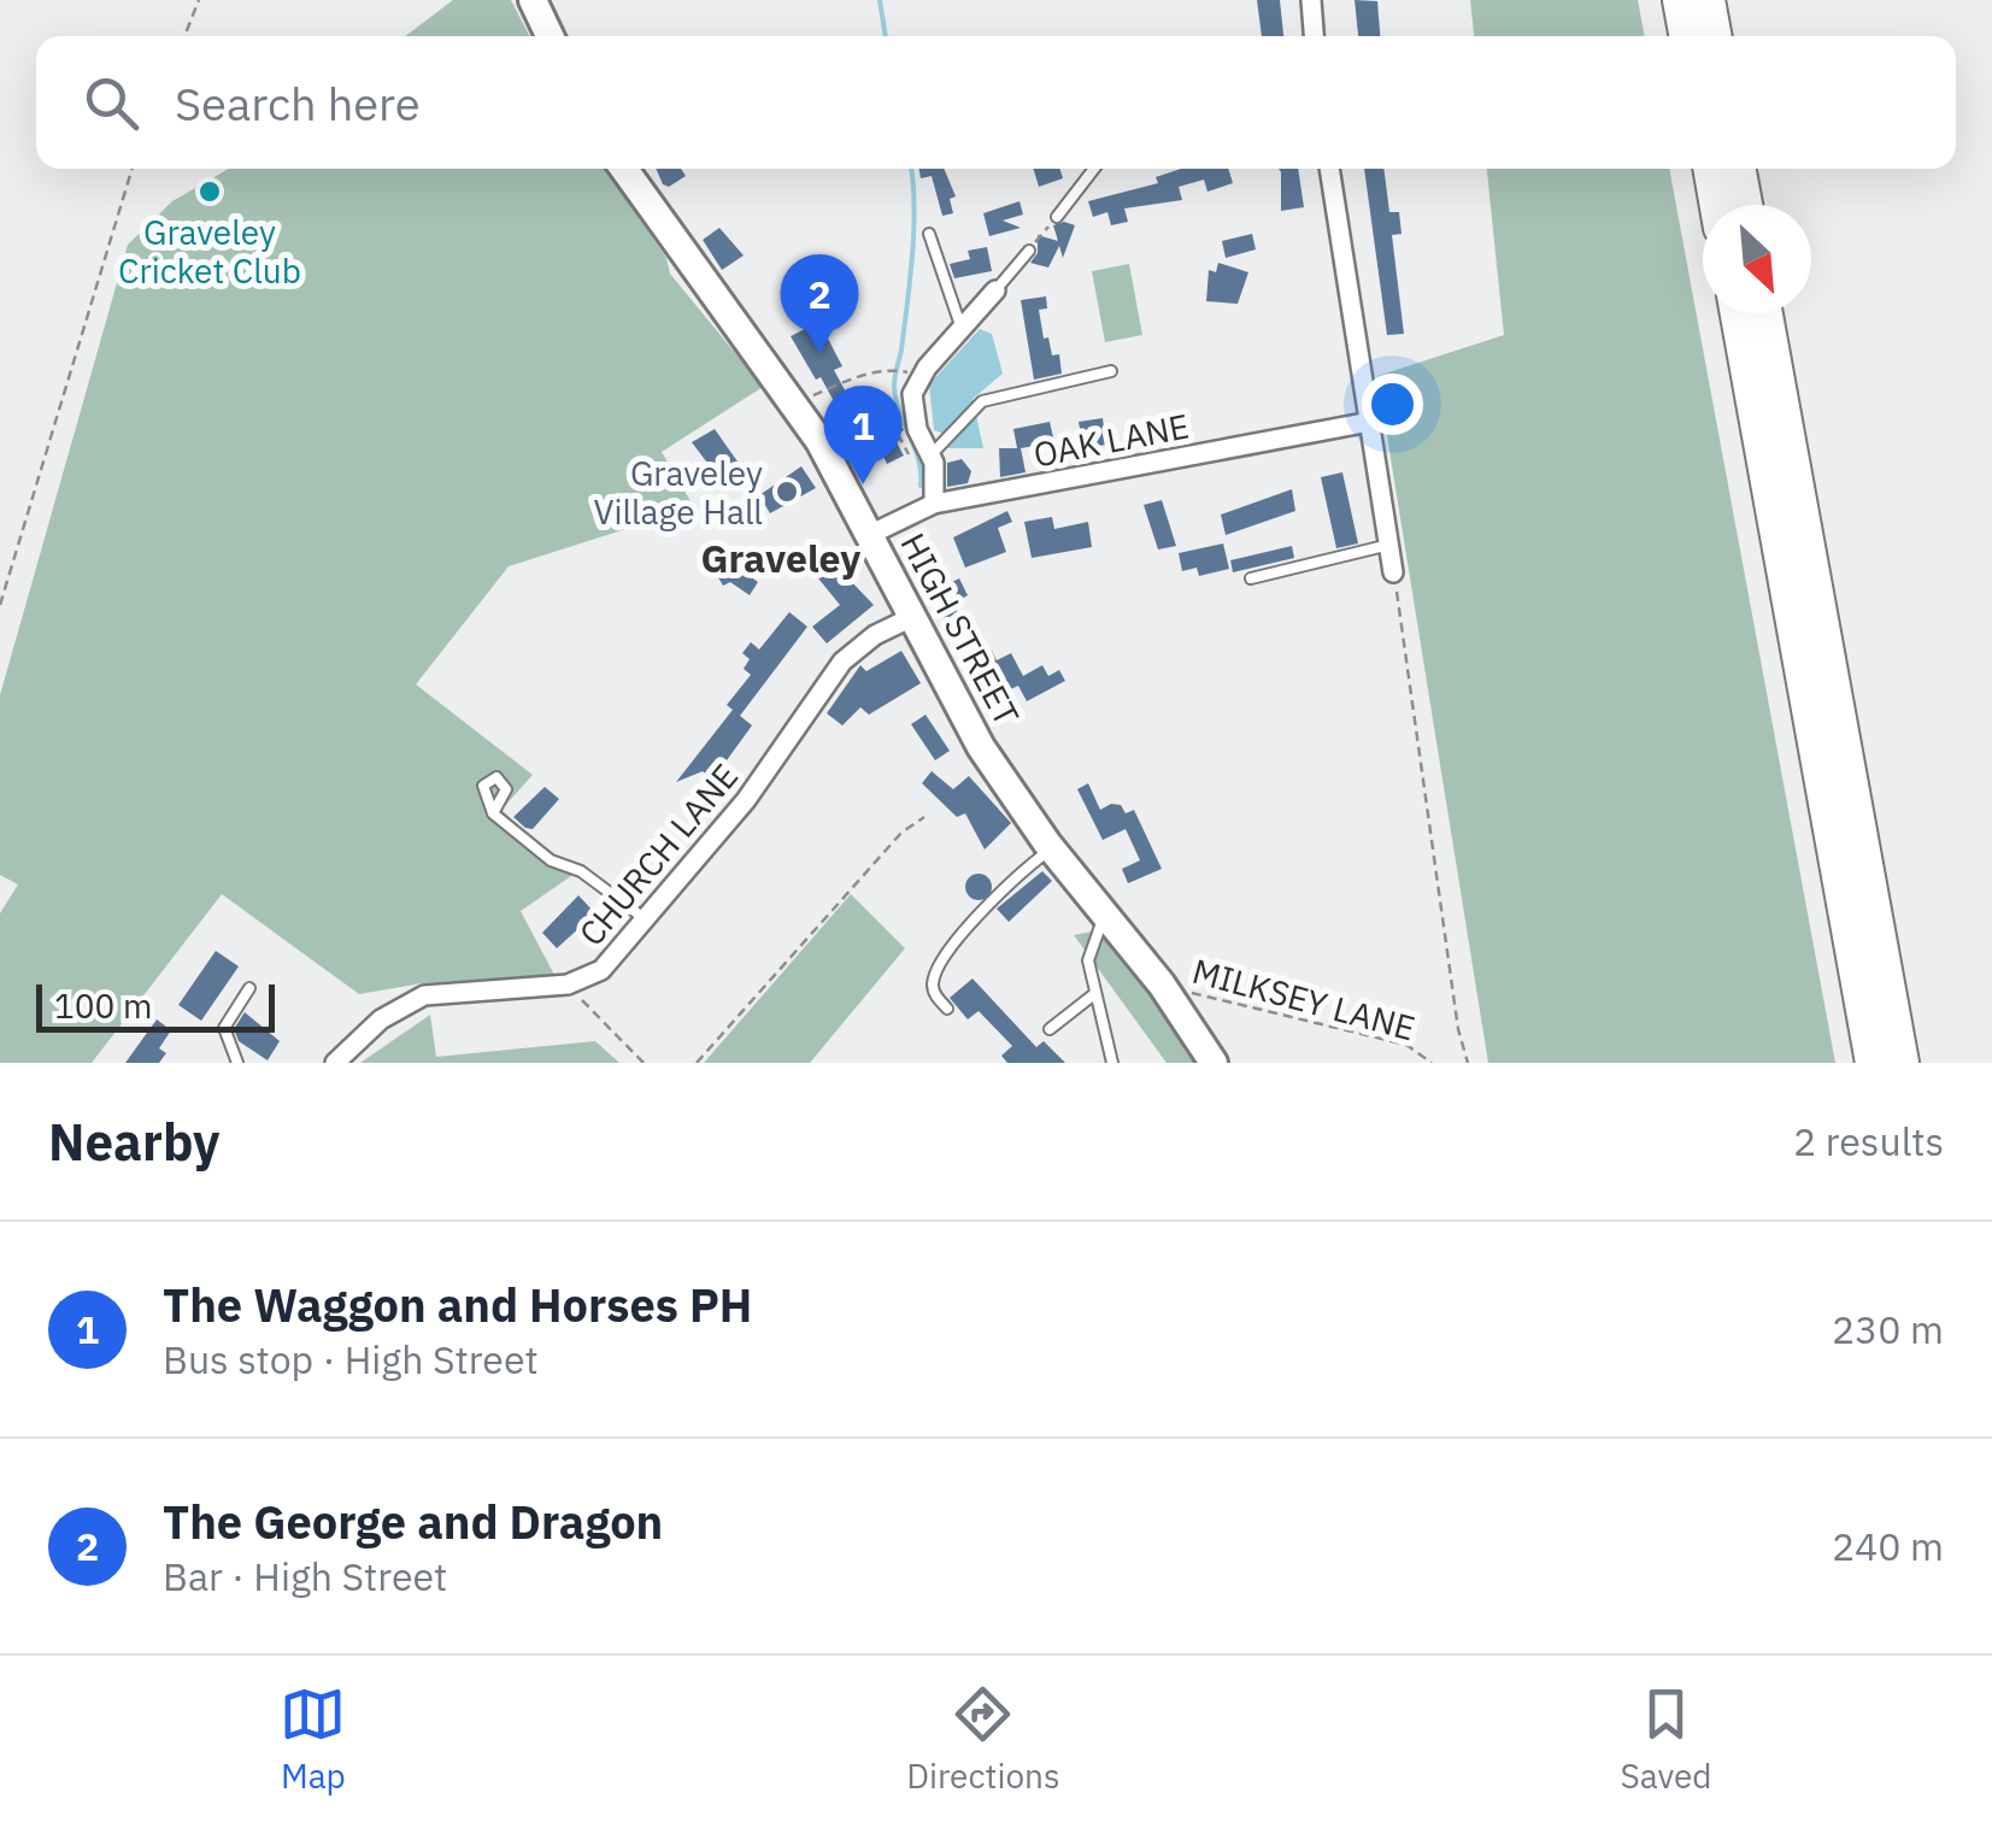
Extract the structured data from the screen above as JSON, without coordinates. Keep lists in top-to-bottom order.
{
  "streets": {
    "main road": ["HIGH STREET"],
    "street": ["OAK LANE", "CHURCH LANE"],
    "path": ["MILKSEY LANE"]
  },
  "crossings": [
    ["OAK LANE", "HIGH STREET"],
    ["HIGH STREET", "CHURCH LANE"],
    ["HIGH STREET", "MILKSEY LANE"]
  ],
  "districts": ["Graveley"],
  "places": ["Graveley Cricket Club", "Graveley Village Hall"],
  "scale_bar": "100 m",
  "north": "bottom right",
  "page": {
    "search": "Search here",
    "pins": ["2", "1"],
    "scale": "100 m",
    "heading": ["Nearby", "2 results"],
    "list": [
      {
        "mark": "1",
        "name": "The Waggon and Horses PH",
        "note": "Bus stop · High Street",
        "value": "230 m"
      },
      {
        "mark": "2",
        "name": "The George and Dragon",
        "note": "Bar · High Street",
        "value": "240 m"
      }
    ],
    "nav": ["Map", "Directions", "Saved"]
  }
}
